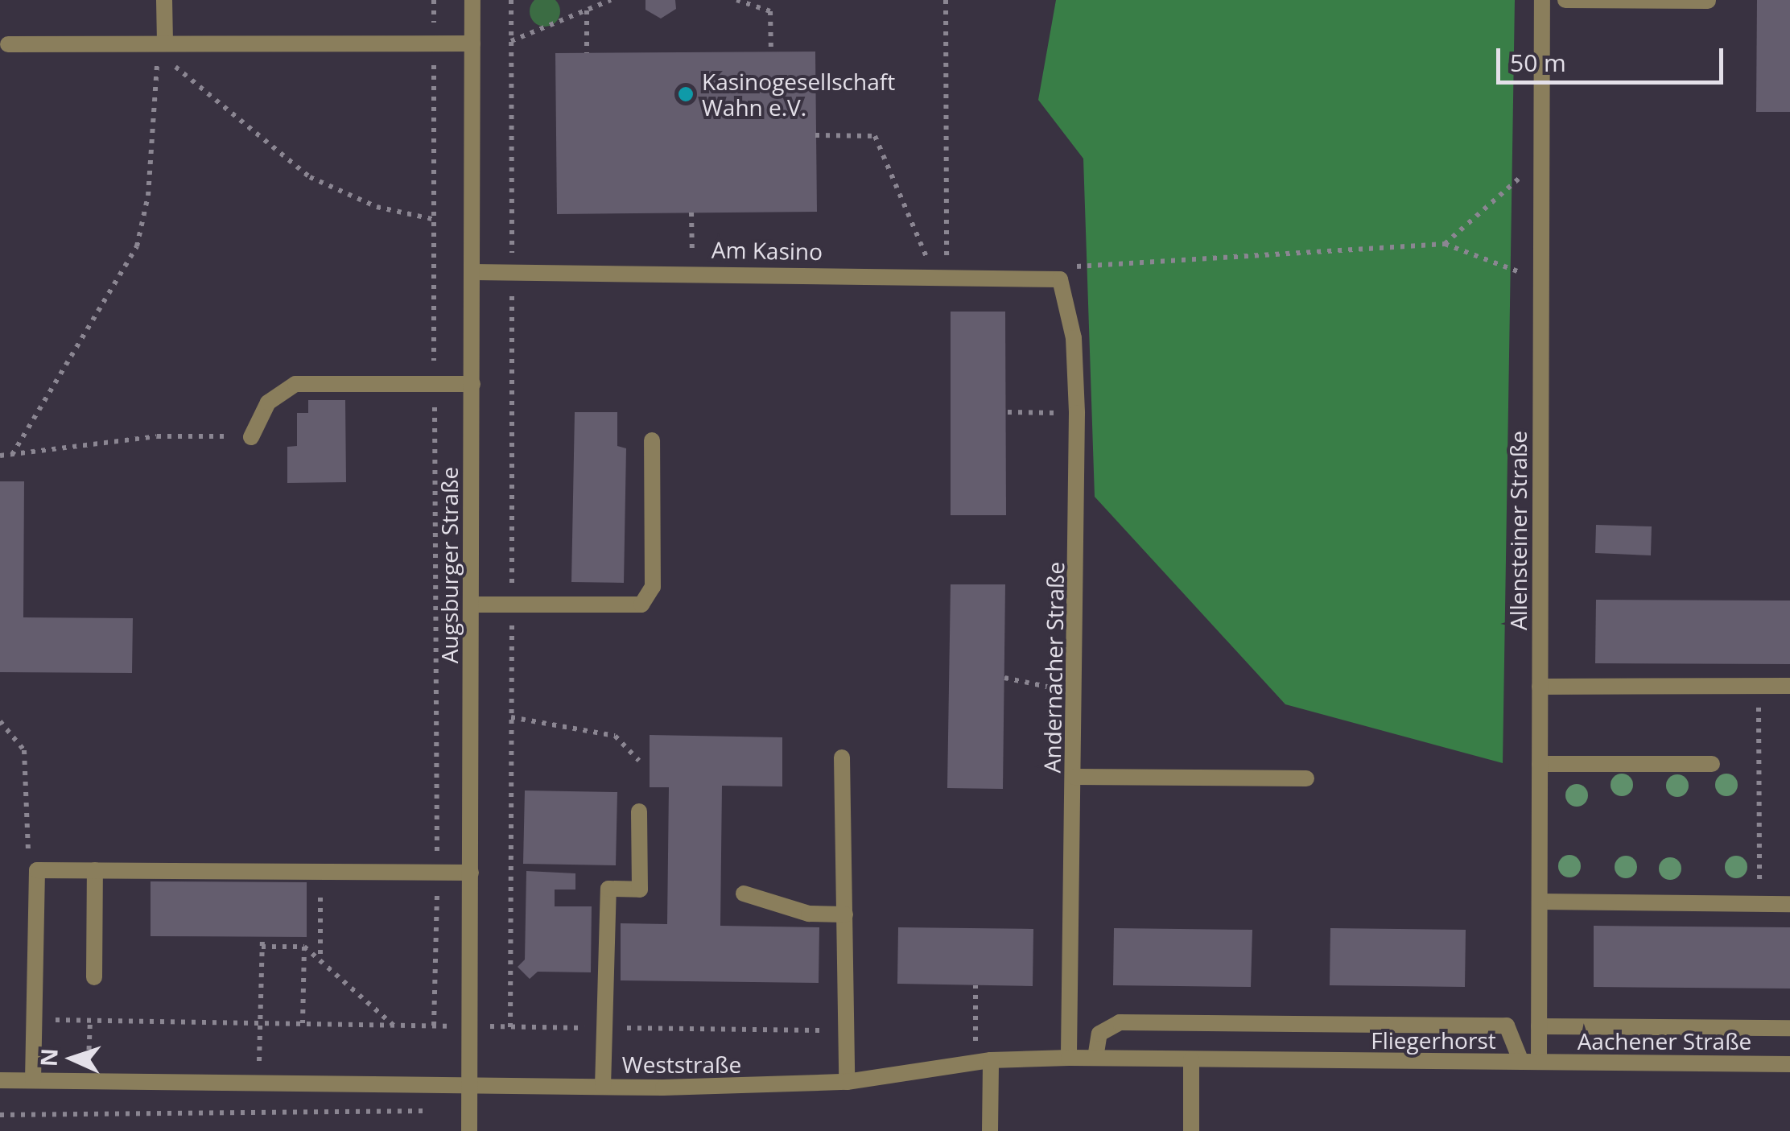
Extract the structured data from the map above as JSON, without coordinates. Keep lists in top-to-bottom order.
{
  "streets": {
    "lane": [
      "Am Kasino",
      "Allensteiner Straße",
      "Augsburger Straße",
      "Andernacher Straße",
      "Fliegerhorst",
      "Aachener Straße",
      "Weststraße"
    ]
  },
  "crossings": [
    ["Am Kasino", "Augsburger Straße"],
    ["Am Kasino", "Andernacher Straße"],
    ["Allensteiner Straße", "Fliegerhorst"],
    ["Allensteiner Straße", "Aachener Straße"],
    ["Augsburger Straße", "Weststraße"],
    ["Andernacher Straße", "Weststraße"],
    ["Fliegerhorst", "Aachener Straße"],
    ["Fliegerhorst", "Weststraße"]
  ],
  "places": ["Kasinogesellschaft Wahn e.V."],
  "scale_bar": "50 m",
  "north": "left"
}
